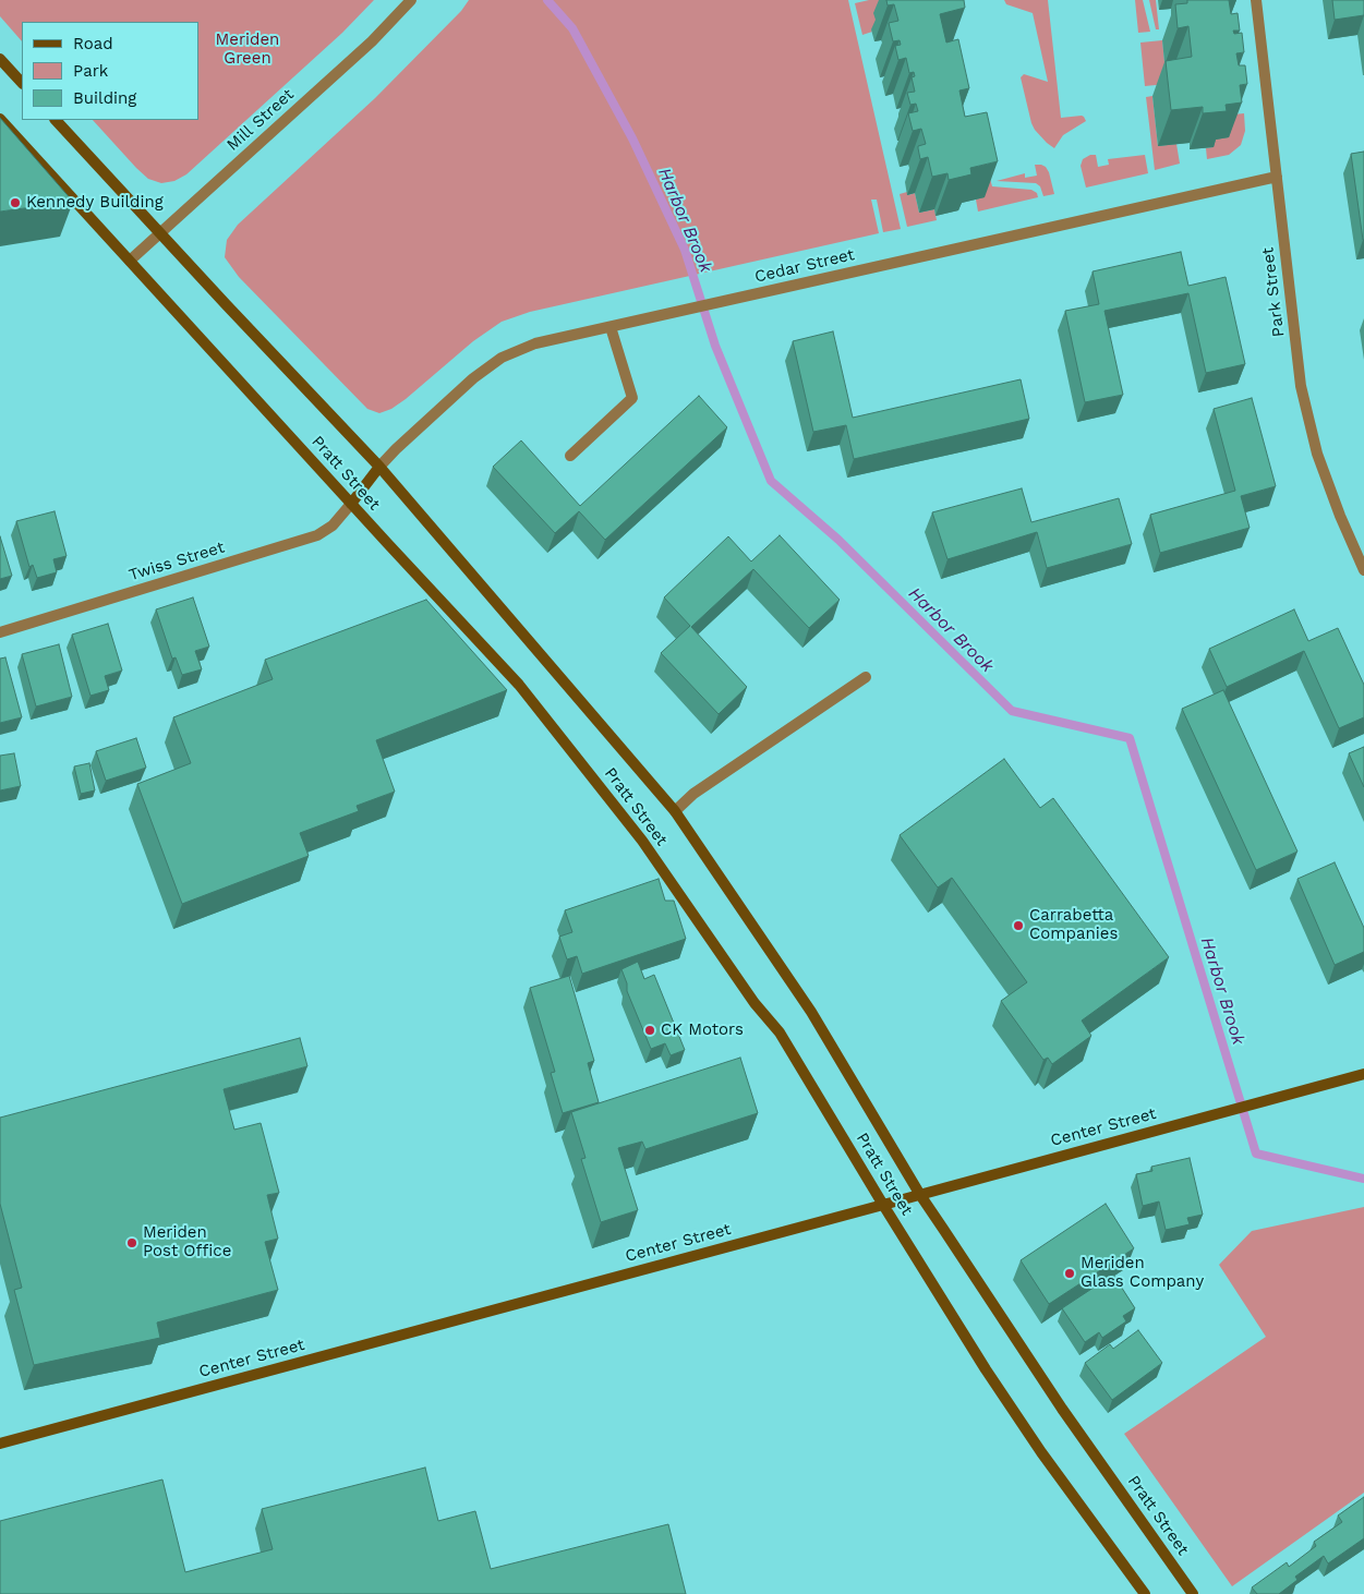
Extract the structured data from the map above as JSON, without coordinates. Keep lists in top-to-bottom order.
{
  "streets": {
    "street": [
      "Mill Street",
      "Cedar Street",
      "Park Street",
      "Pratt Street",
      "Twiss Street",
      "Center Street"
    ]
  },
  "crossings": [
    ["Mill Street", "Pratt Street"],
    ["Cedar Street", "Park Street"],
    ["Cedar Street", "Pratt Street"],
    ["Pratt Street", "Twiss Street"],
    ["Pratt Street", "Center Street"]
  ],
  "water": ["Harbor Brook"],
  "parks": ["Meriden Green"],
  "places": [
    "Kennedy Building",
    "Carrabetta Companies",
    "CK Motors",
    "Meriden Post Office",
    "Meriden Glass Company"
  ],
  "legend": ["Road", "Park", "Building"]
}
